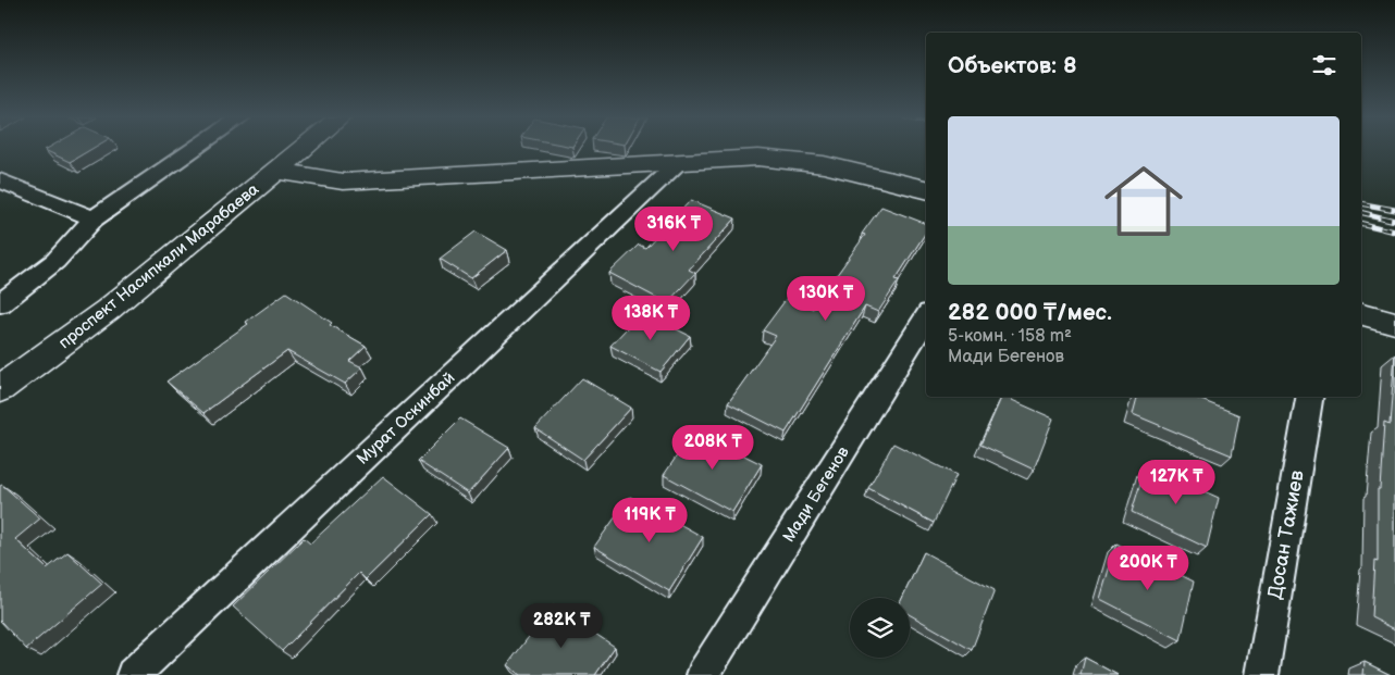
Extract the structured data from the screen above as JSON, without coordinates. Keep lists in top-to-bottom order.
{
  "streets": {
    "street": [
      "проспект Насипкали Марабаева",
      "Мурат Оскинбай",
      "Мади Бегенов",
      "Досан Тажиев"
    ]
  },
  "page": {
    "heading": "Объектов: 8",
    "list": [
      {
        "name": "282 000 ₸/мес.",
        "note": "5-комн. · 158 m² · Мади Бегенов"
      }
    ],
    "price": [
      "316K ₸",
      "130K ₸",
      "138K ₸",
      "208K ₸",
      "127K ₸",
      "119K ₸",
      "200K ₸",
      "282K ₸"
    ]
  }
}
